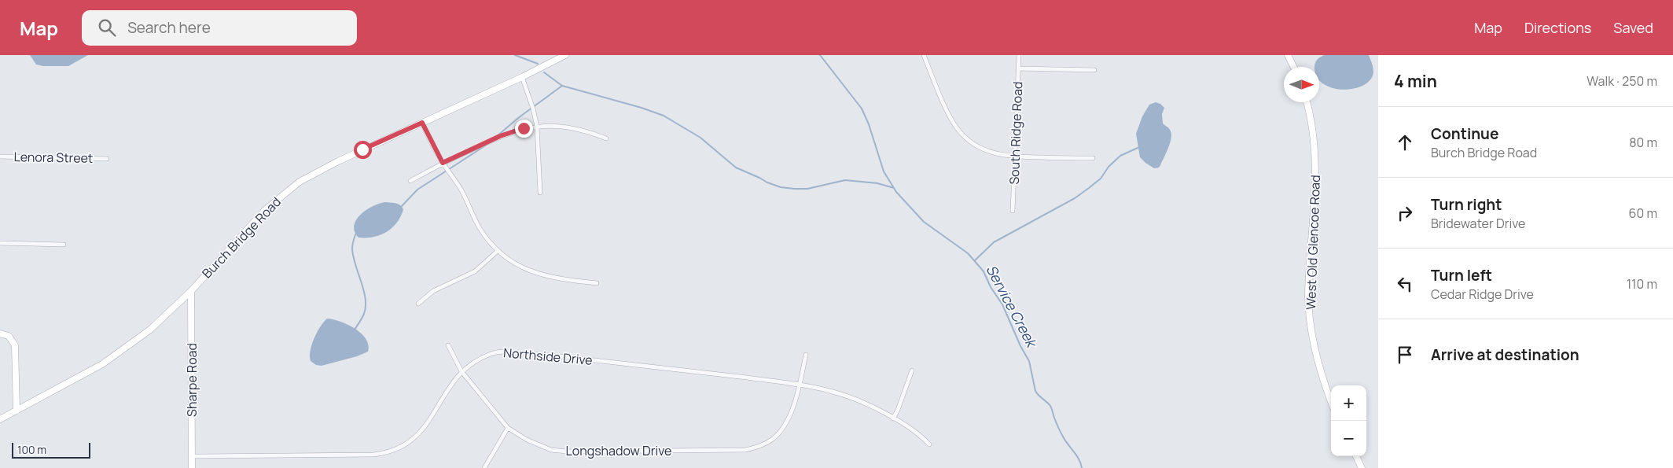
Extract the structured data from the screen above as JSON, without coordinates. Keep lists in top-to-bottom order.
{
  "streets": {
    "street": [
      "South Ridge Road",
      "Lenora Street",
      "Burch Bridge Road",
      "West Old Glencoe Road",
      "Northside Drive",
      "Sharpe Road",
      "Longshadow Drive"
    ]
  },
  "crossings": [
    ["Burch Bridge Road", "Sharpe Road"],
    ["Northside Drive", "Sharpe Road"],
    ["Northside Drive", "Longshadow Drive"]
  ],
  "water": ["Service Creek"],
  "scale_bar": "100 m",
  "north": "right",
  "page": {
    "header": "Map",
    "search": "Search here",
    "nav": ["Map", "Directions", "Saved"],
    "heading": ["4 min", "Walk · 250 m"],
    "list": [
      ["Continue", "Burch Bridge Road", "80 m"],
      ["Turn right", "Bridewater Drive", "60 m"],
      ["Turn left", "Cedar Ridge Drive", "110 m"],
      "Arrive at destination"
    ],
    "map_buttons": ["+", "−"],
    "scale": "100 m"
  }
}
